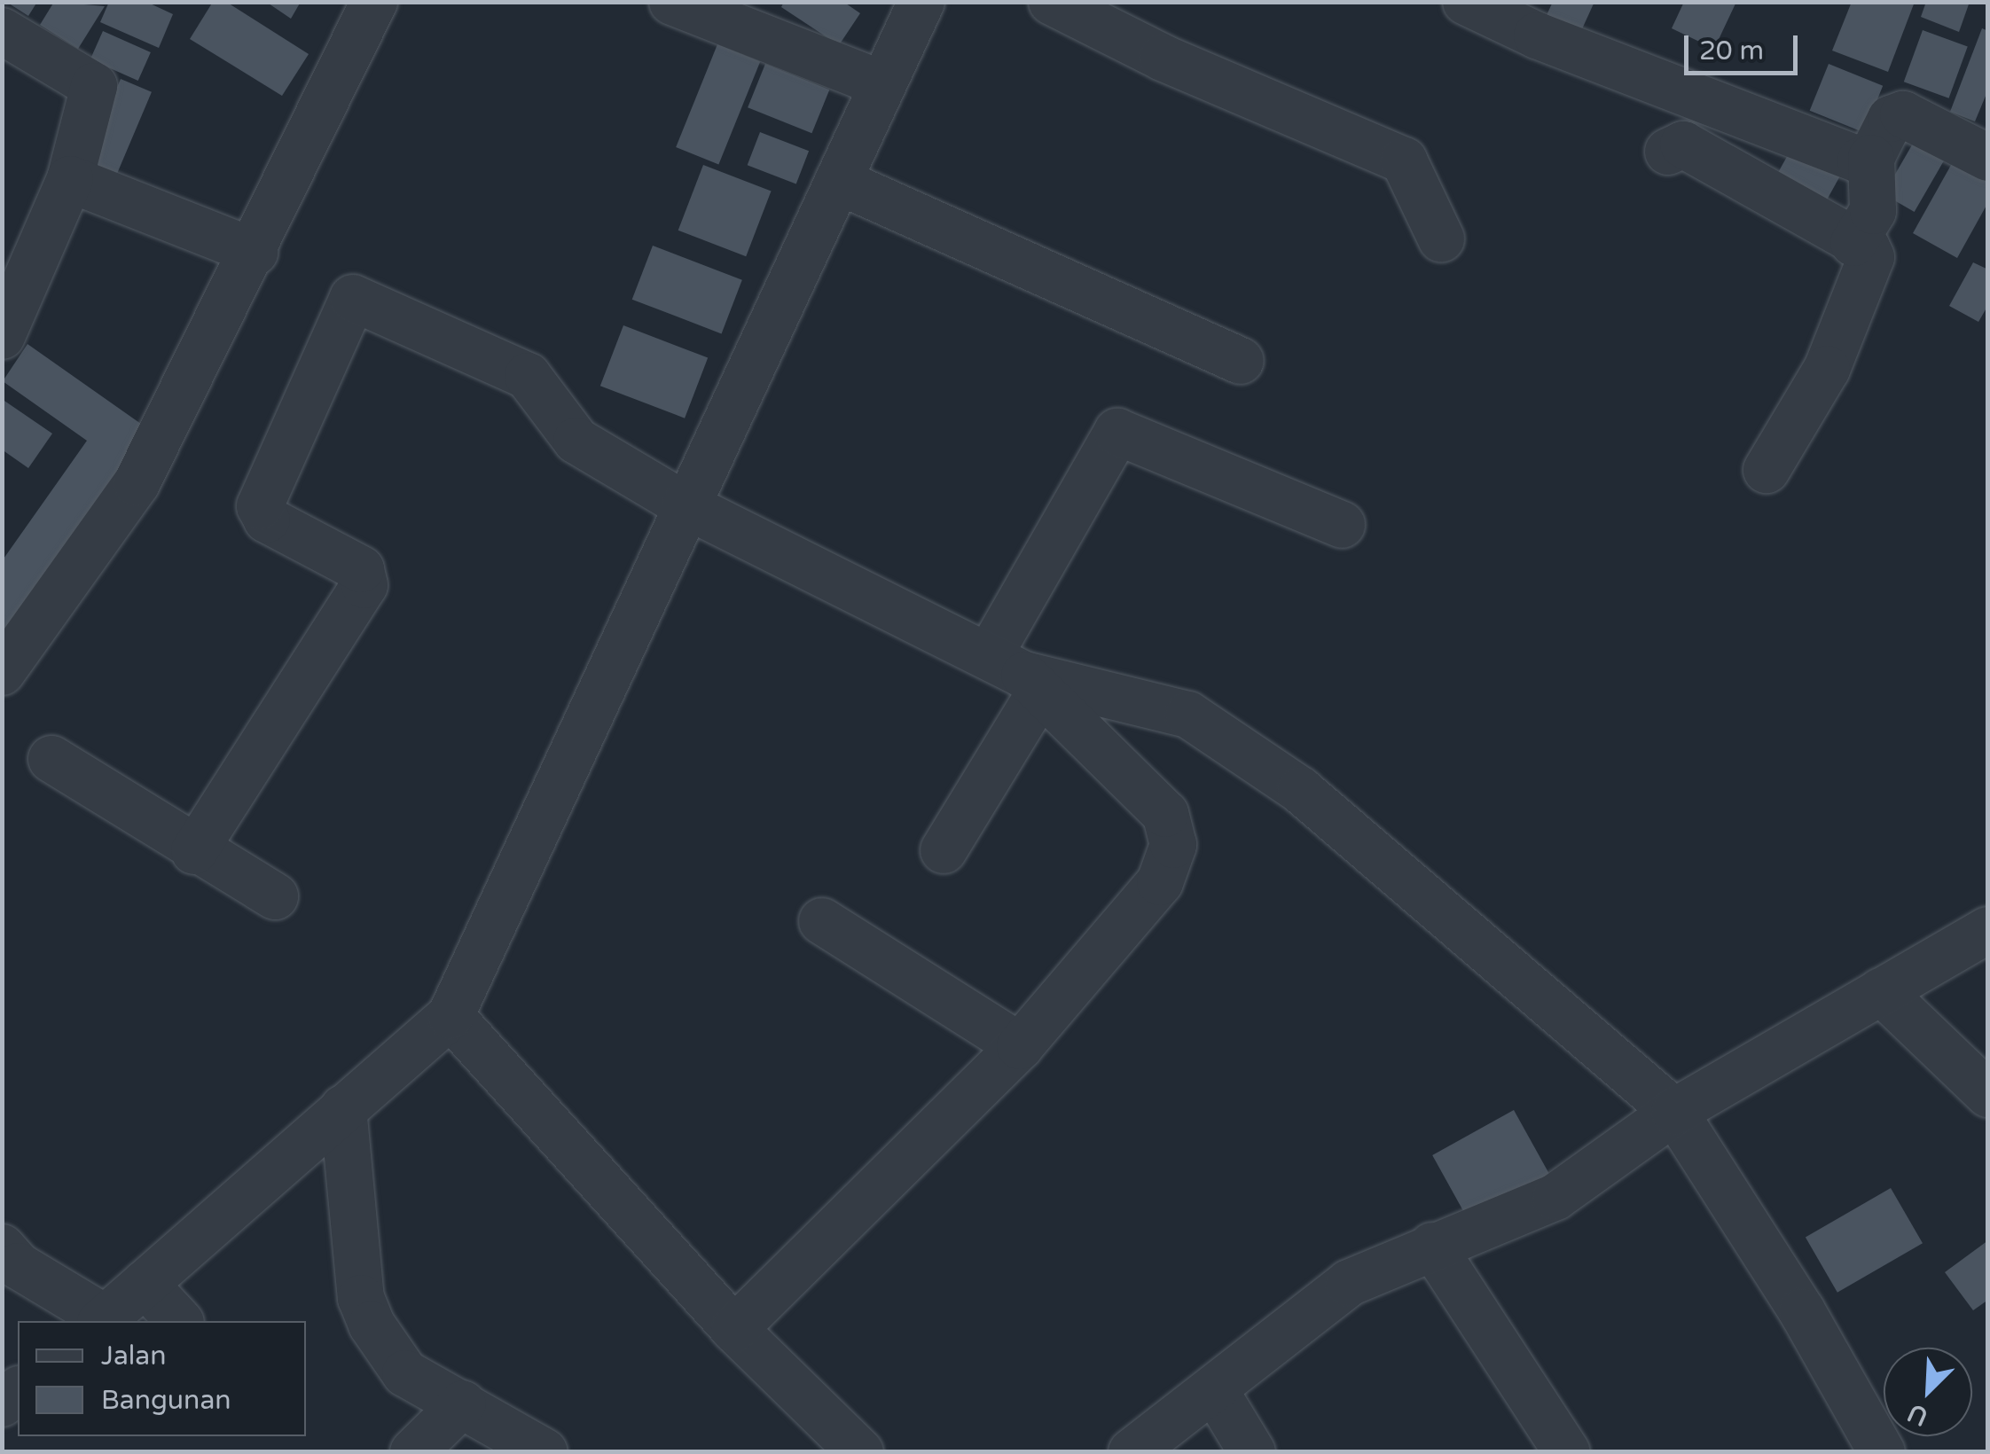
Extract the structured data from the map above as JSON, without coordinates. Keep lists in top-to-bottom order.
{
  "legend": ["Jalan", "Bangunan"],
  "scale_bar": "20 m",
  "north": "bottom left"
}
